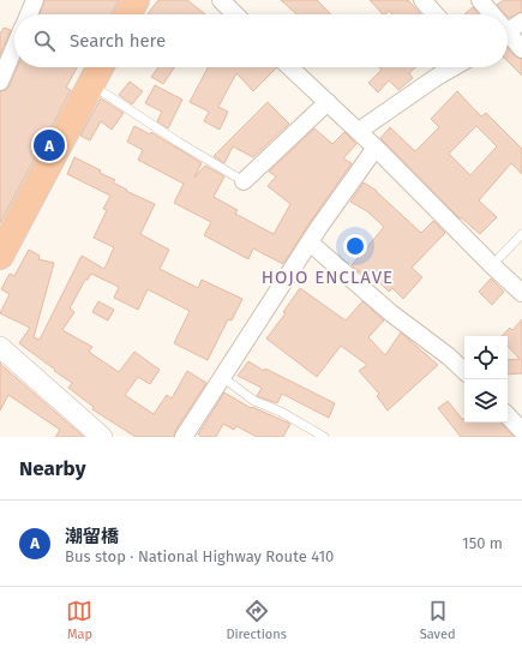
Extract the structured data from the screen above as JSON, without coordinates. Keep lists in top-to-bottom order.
{
  "districts": ["HOJO ENCLAVE"],
  "page": {
    "search": "Search here",
    "pins": "A",
    "heading": "Nearby",
    "list": [
      {
        "mark": "A",
        "name": "潮留橋",
        "note": "Bus stop · National Highway Route 410",
        "value": "150 m"
      }
    ],
    "nav": ["Map", "Directions", "Saved"]
  }
}
